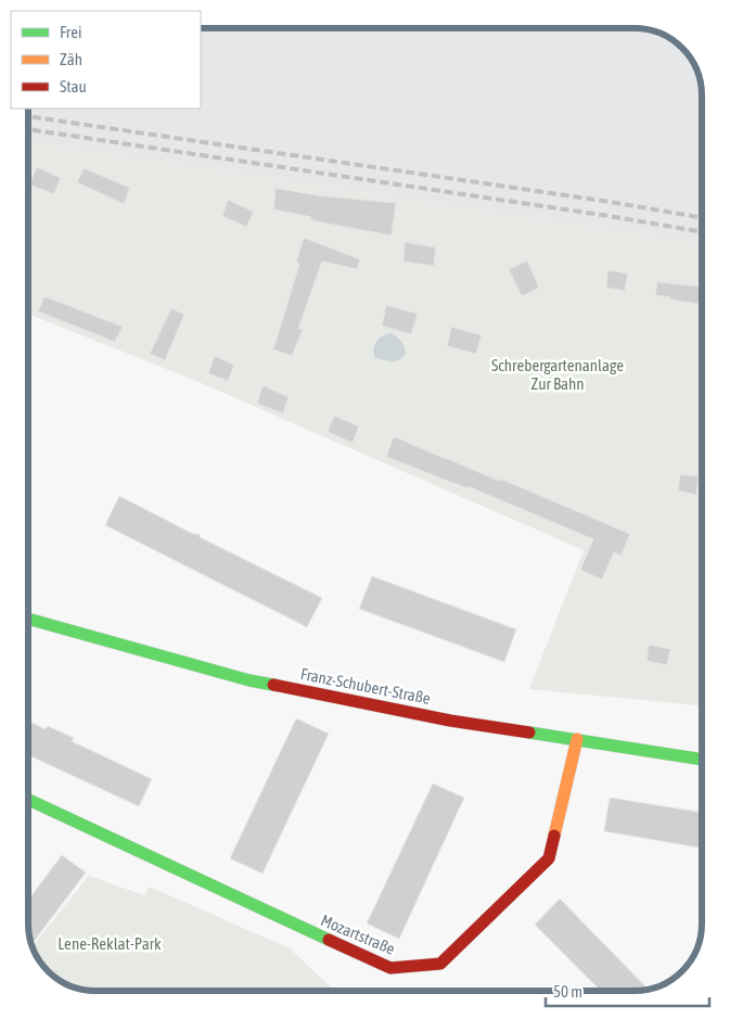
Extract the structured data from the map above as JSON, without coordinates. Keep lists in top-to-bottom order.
{
  "streets": {
    "street": ["Franz-Schubert-Straße", "Mozartstraße"]
  },
  "crossings": [
    ["Franz-Schubert-Straße", "Mozartstraße"]
  ],
  "parks": ["Schrebergartenanlage Zur Bahn", "Lene-Reklat-Park"],
  "legend": ["Frei", "Zäh", "Stau"],
  "scale_bar": "50 m"
}
